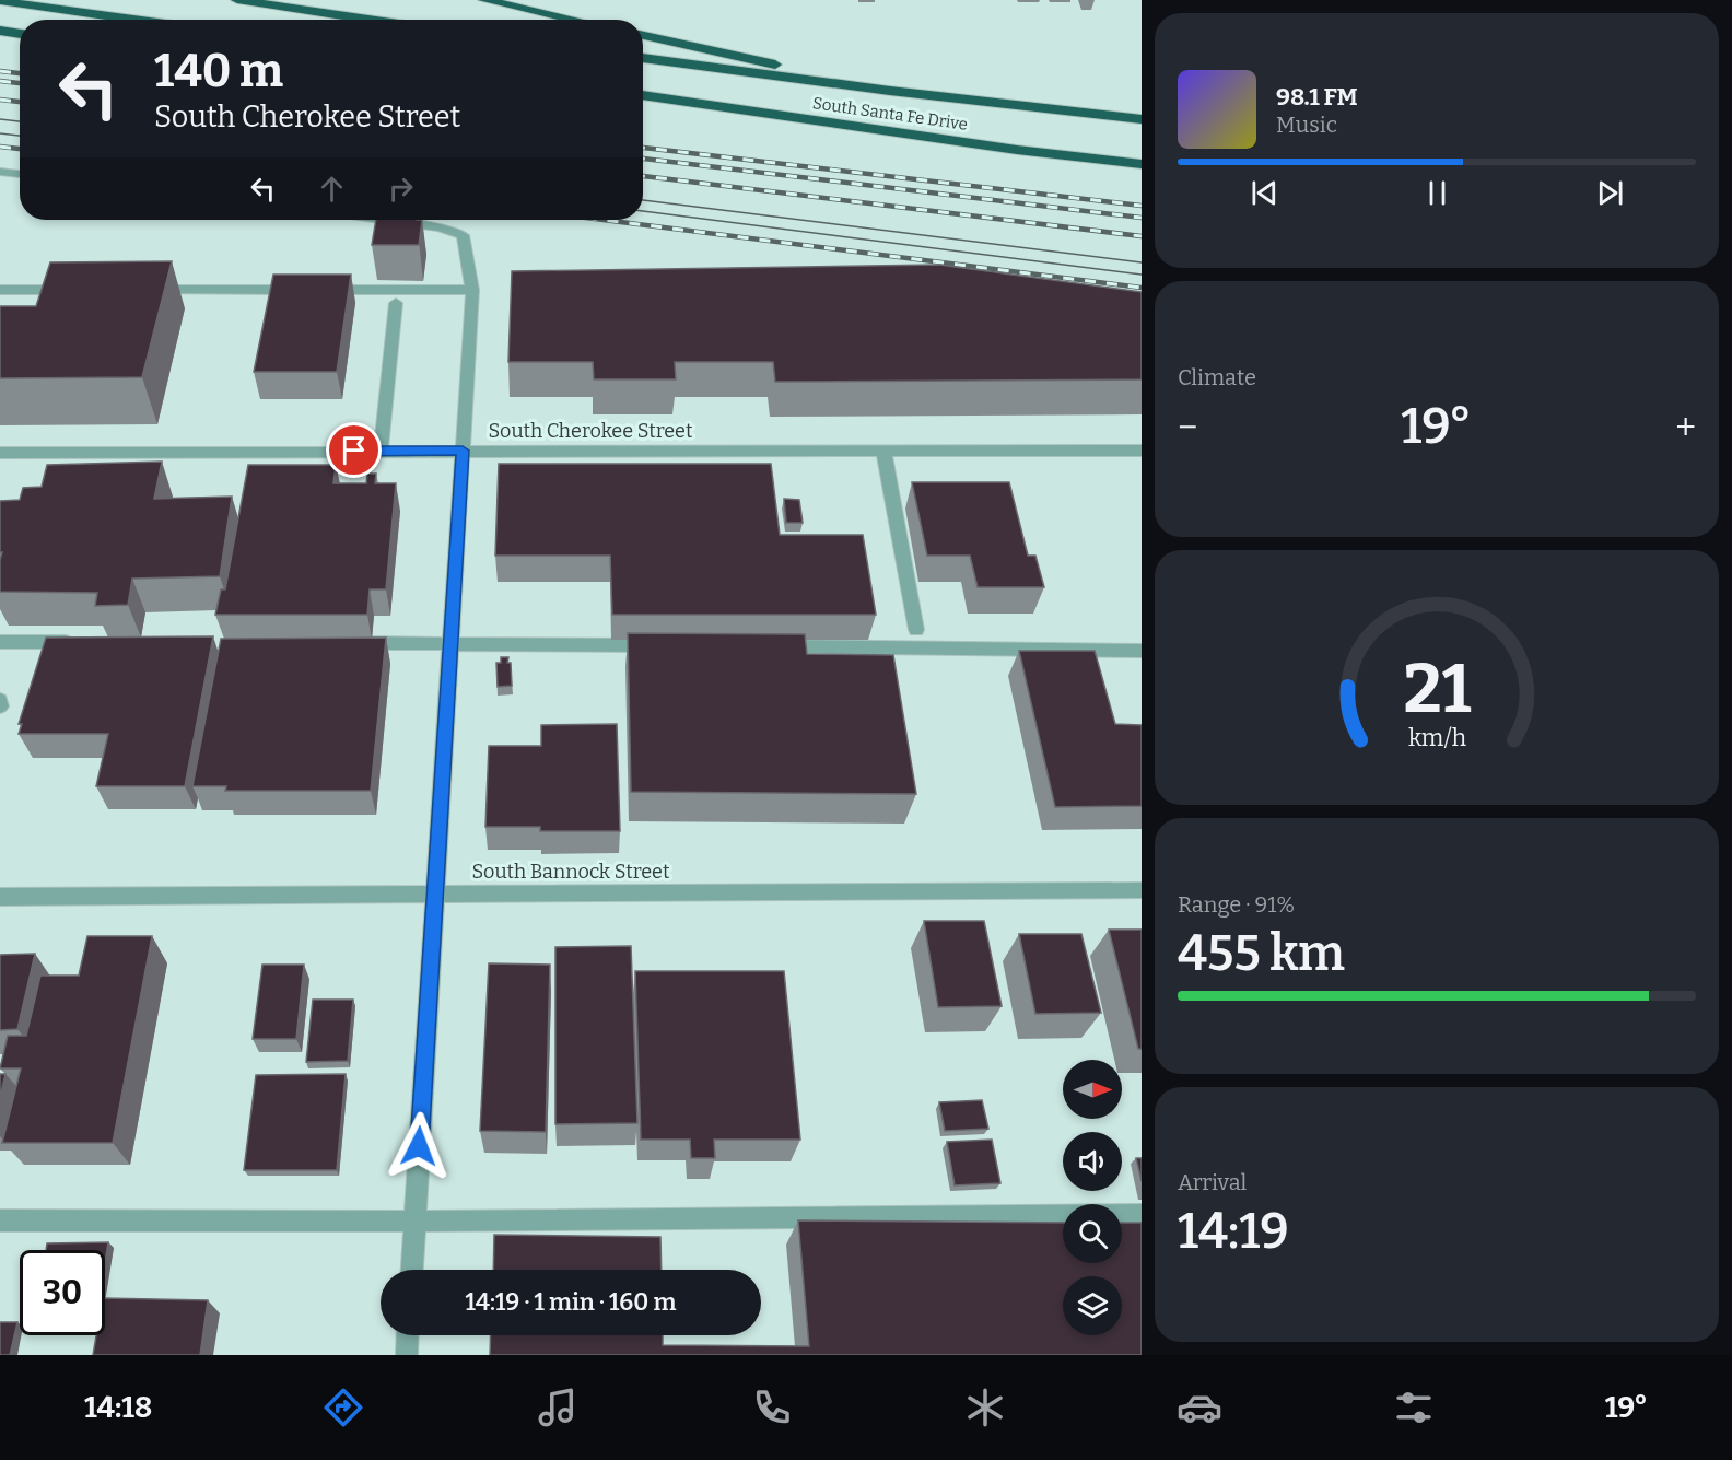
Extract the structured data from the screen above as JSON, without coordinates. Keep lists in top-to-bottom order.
{
  "streets": {
    "highway": ["South Santa Fe Drive"],
    "street": ["South Cherokee Street", "South Bannock Street"]
  },
  "north": "right",
  "page": {
    "turn": ["140 m", "South Cherokee Street"],
    "song": ["98.1 FM", "Music"],
    "tile": [
      "Climate",
      ["Range · 91%", "455 km"],
      ["Arrival", "14:19"]
    ],
    "heat": ["−", "19°", "+"],
    "limit": "30",
    "trip": "14:19 · 1 min · 160 m",
    "tabs": ["14:18", "19°"],
    "gauge": ["21", "km/h"]
  }
}
